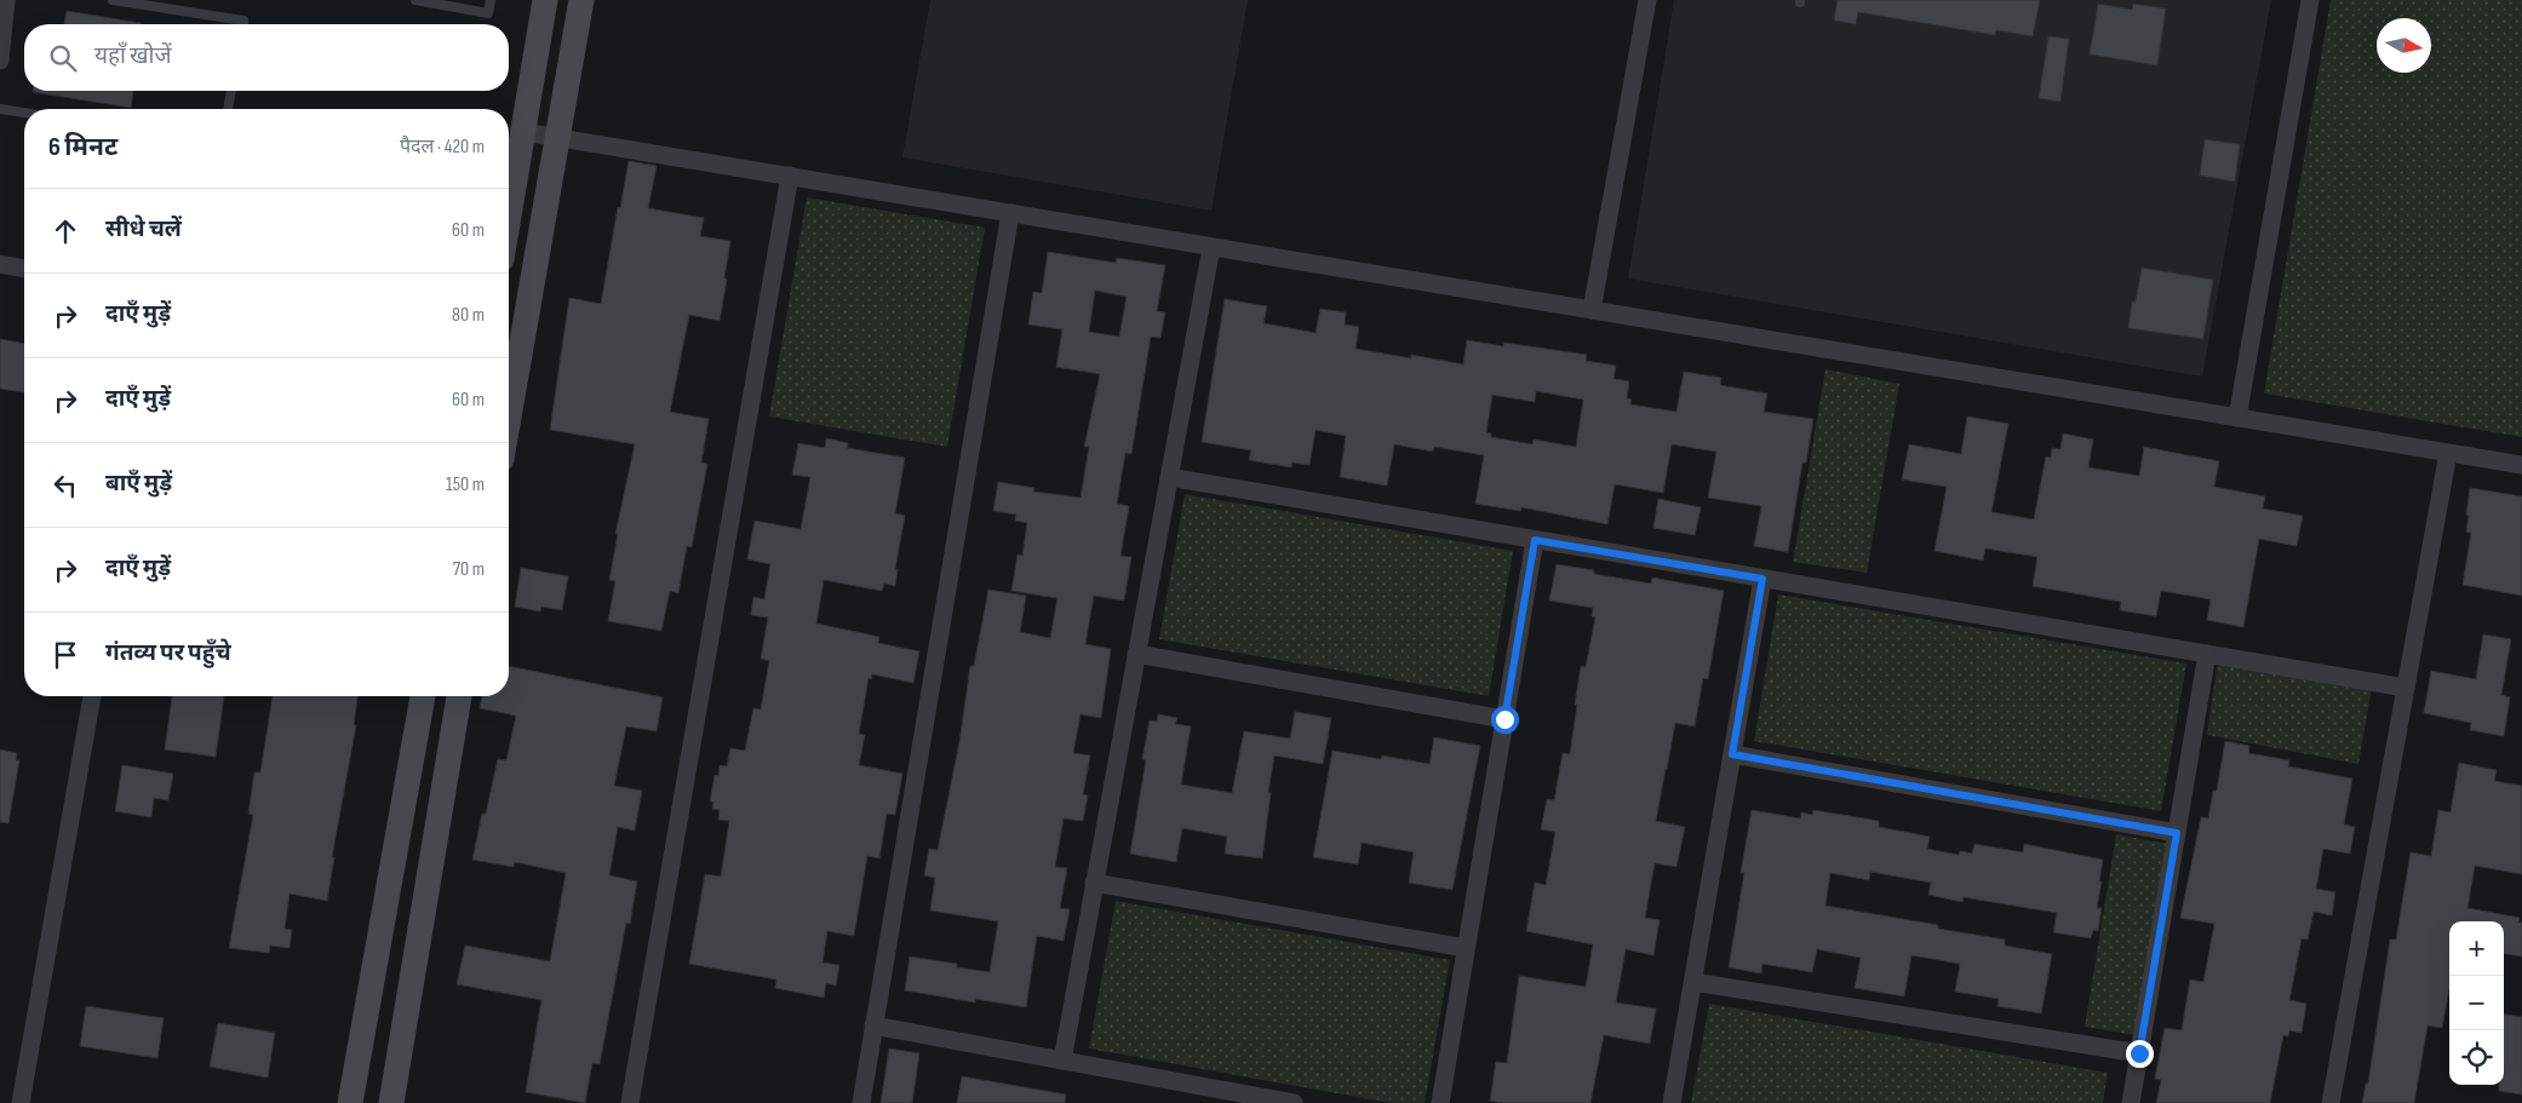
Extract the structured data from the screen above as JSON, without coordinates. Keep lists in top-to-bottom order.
{
  "north": "right",
  "page": {
    "search": "यहाँ खोजें",
    "heading": ["6 मिनट", "पैदल · 420 m"],
    "list": [
      ["सीधे चलें", "60 m"],
      ["दाएँ मुड़ें", "80 m"],
      ["दाएँ मुड़ें", "60 m"],
      ["बाएँ मुड़ें", "150 m"],
      ["दाएँ मुड़ें", "70 m"],
      "गंतव्य पर पहुँचे"
    ],
    "map_buttons": ["+", "−"]
  }
}
